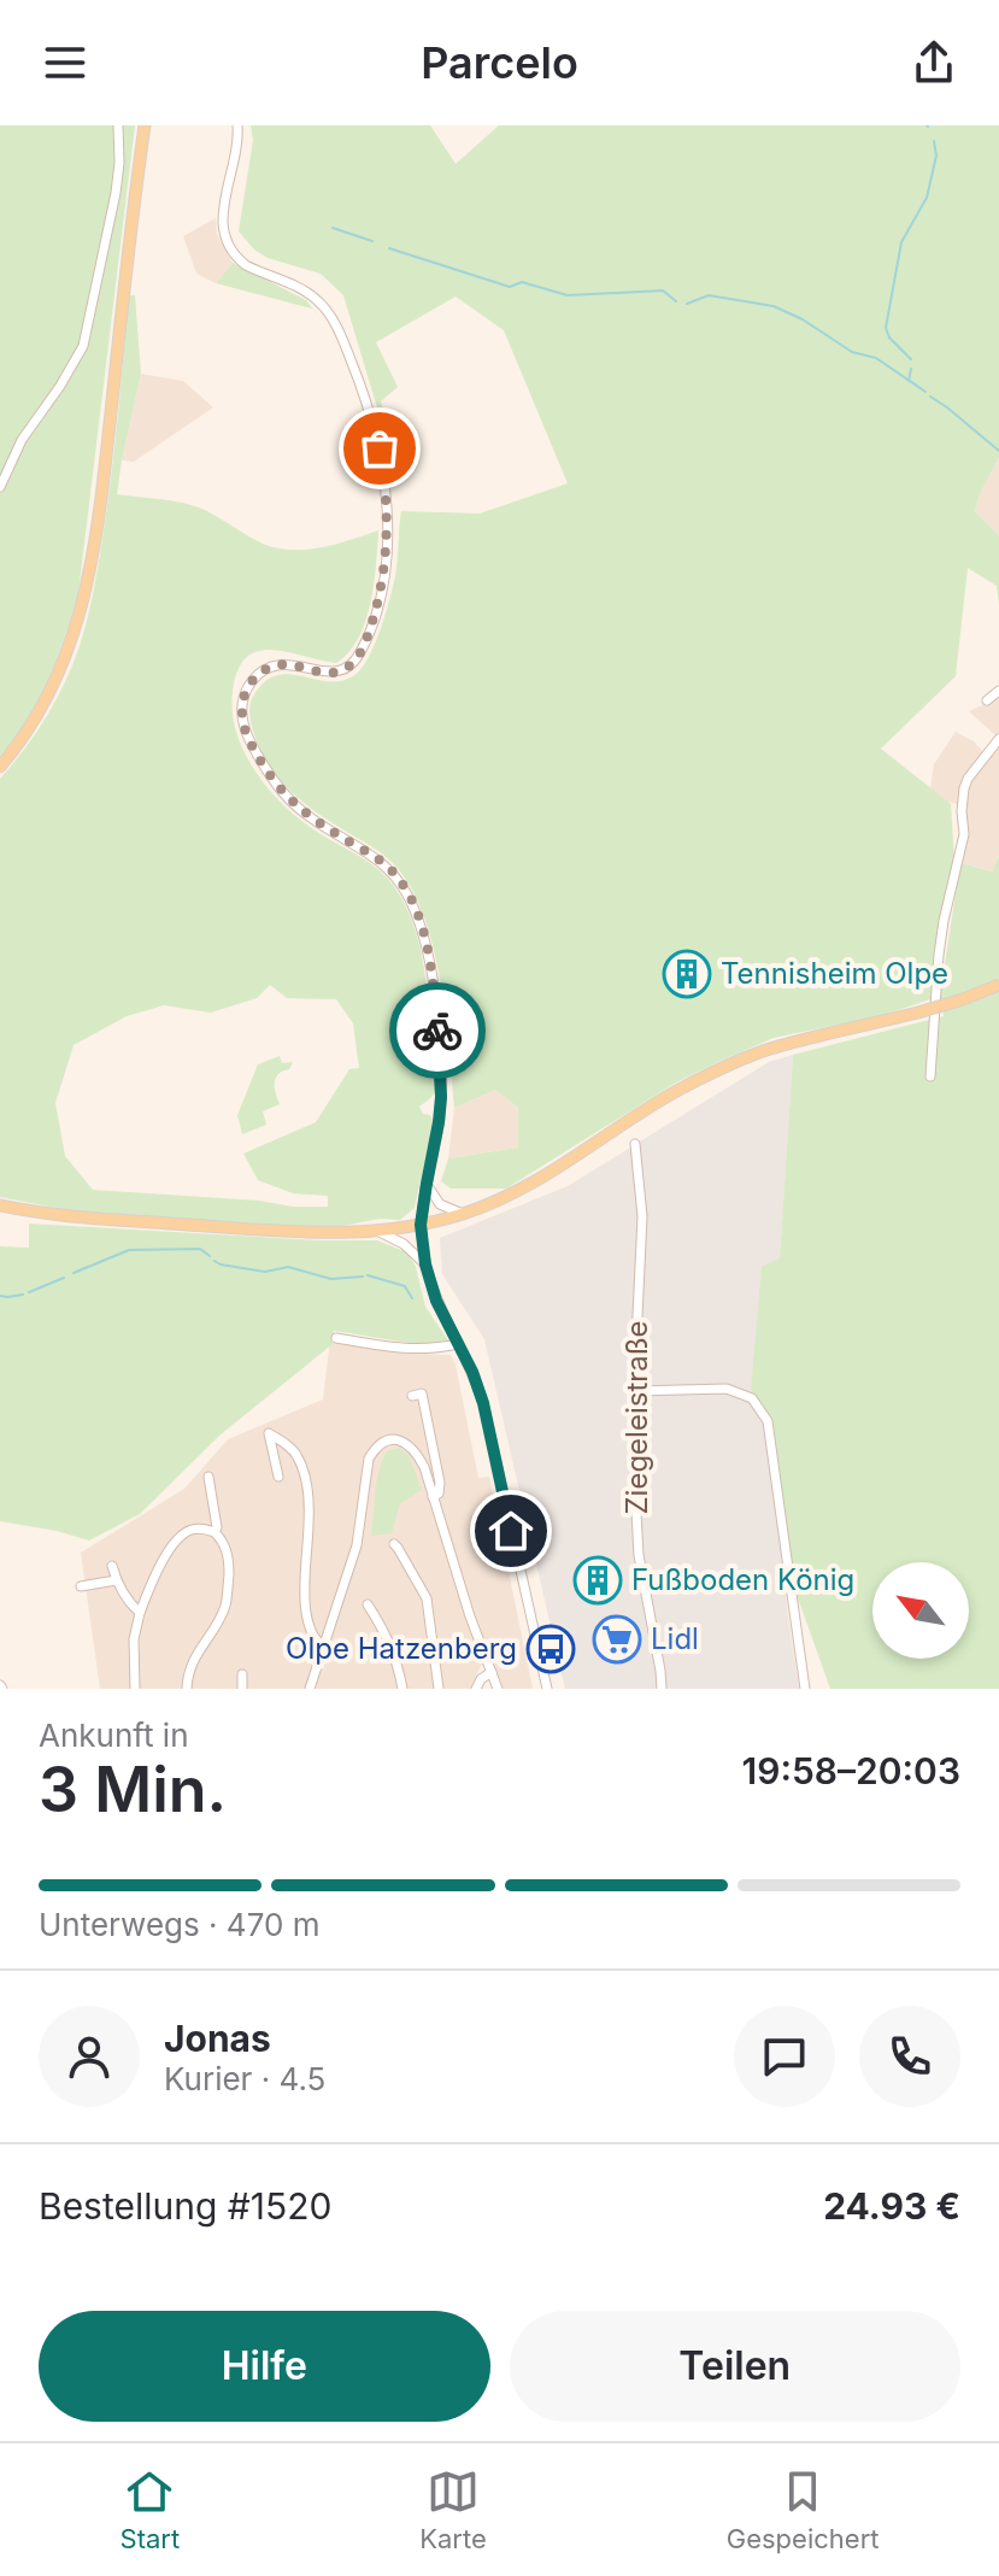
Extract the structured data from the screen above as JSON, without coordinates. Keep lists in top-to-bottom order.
{
  "streets": {
    "street": ["Ziegeleistraße"]
  },
  "places": {
    "building": ["Tennisheim Olpe", "Fußboden König"],
    "supermarket": ["Lidl"],
    "bus stop": ["Olpe Hatzenberg"]
  },
  "north": "top left",
  "page": {
    "header": "Parcelo",
    "heading": ["3 Min.", "Ankunft in", "19:58–20:03"],
    "panel": [
      "Jonas",
      "Kurier · 4.5",
      "Bestellung #1520",
      "24.93 €"
    ],
    "bar": "Unterwegs · 470 m",
    "buttons": ["Hilfe", "Teilen"],
    "tabs": ["Start", "Karte", "Gespeichert"]
  }
}
